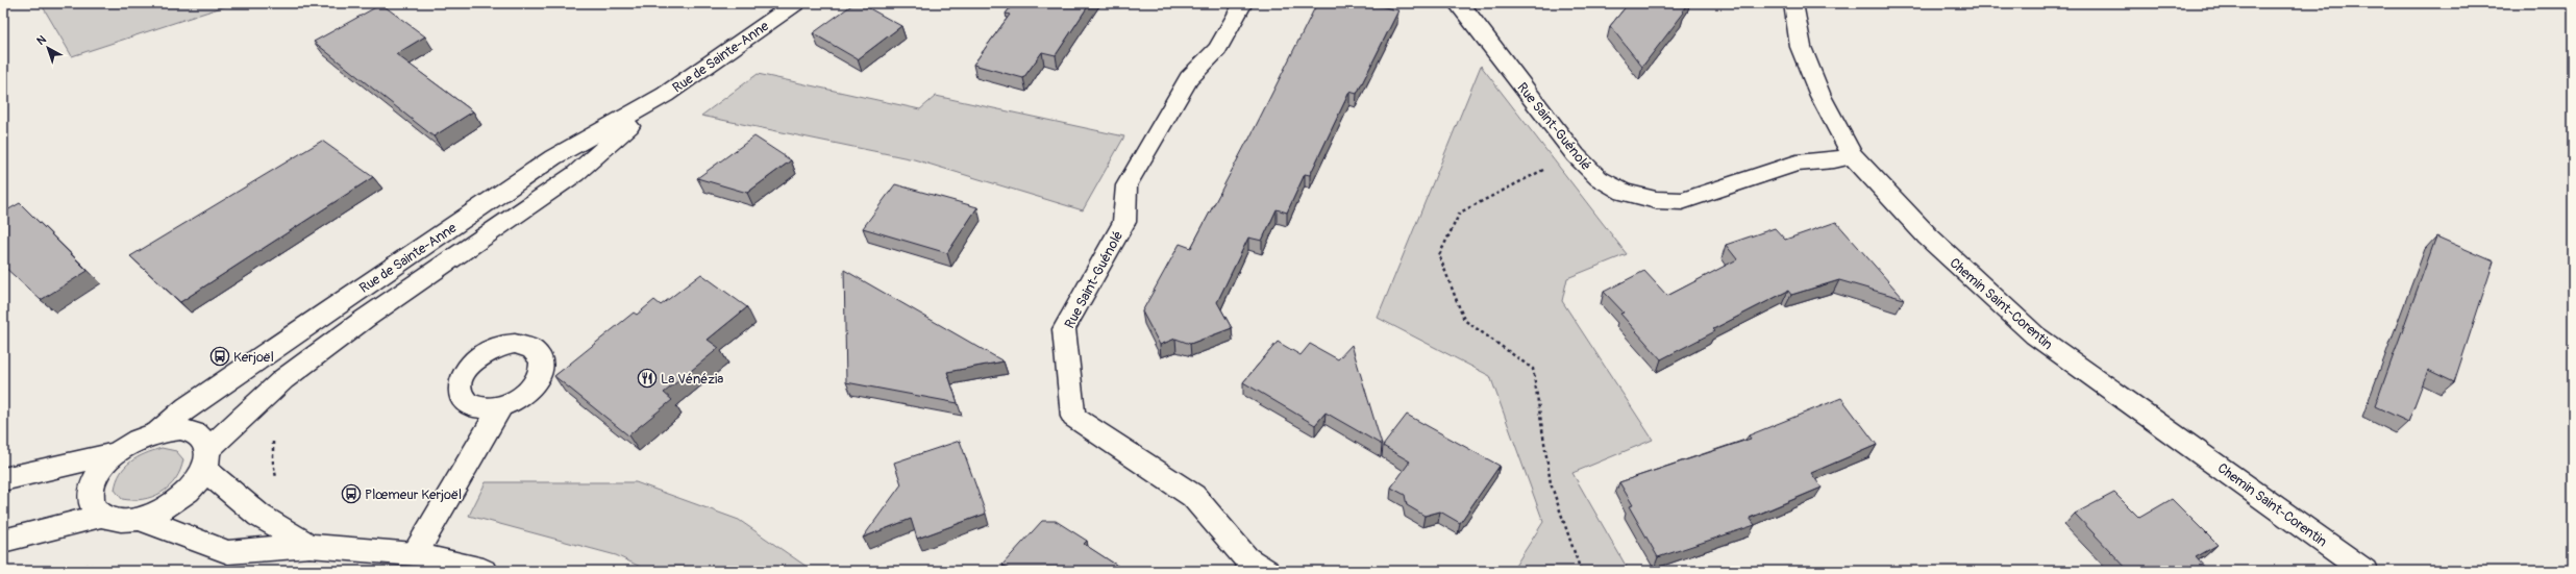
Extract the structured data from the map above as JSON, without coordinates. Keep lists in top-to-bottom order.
{
  "streets": {
    "street": ["Rue de Sainte-Anne", "Rue Saint-Guénolé", "Chemin Saint-Corentin"]
  },
  "crossings": [
    ["Rue Saint-Guénolé", "Chemin Saint-Corentin"]
  ],
  "places": {
    "bus stop": ["Kerjoël", "Plœmeur Kerjoël"],
    "restaurant": ["La Vénézia"]
  },
  "north": "top left"
}
